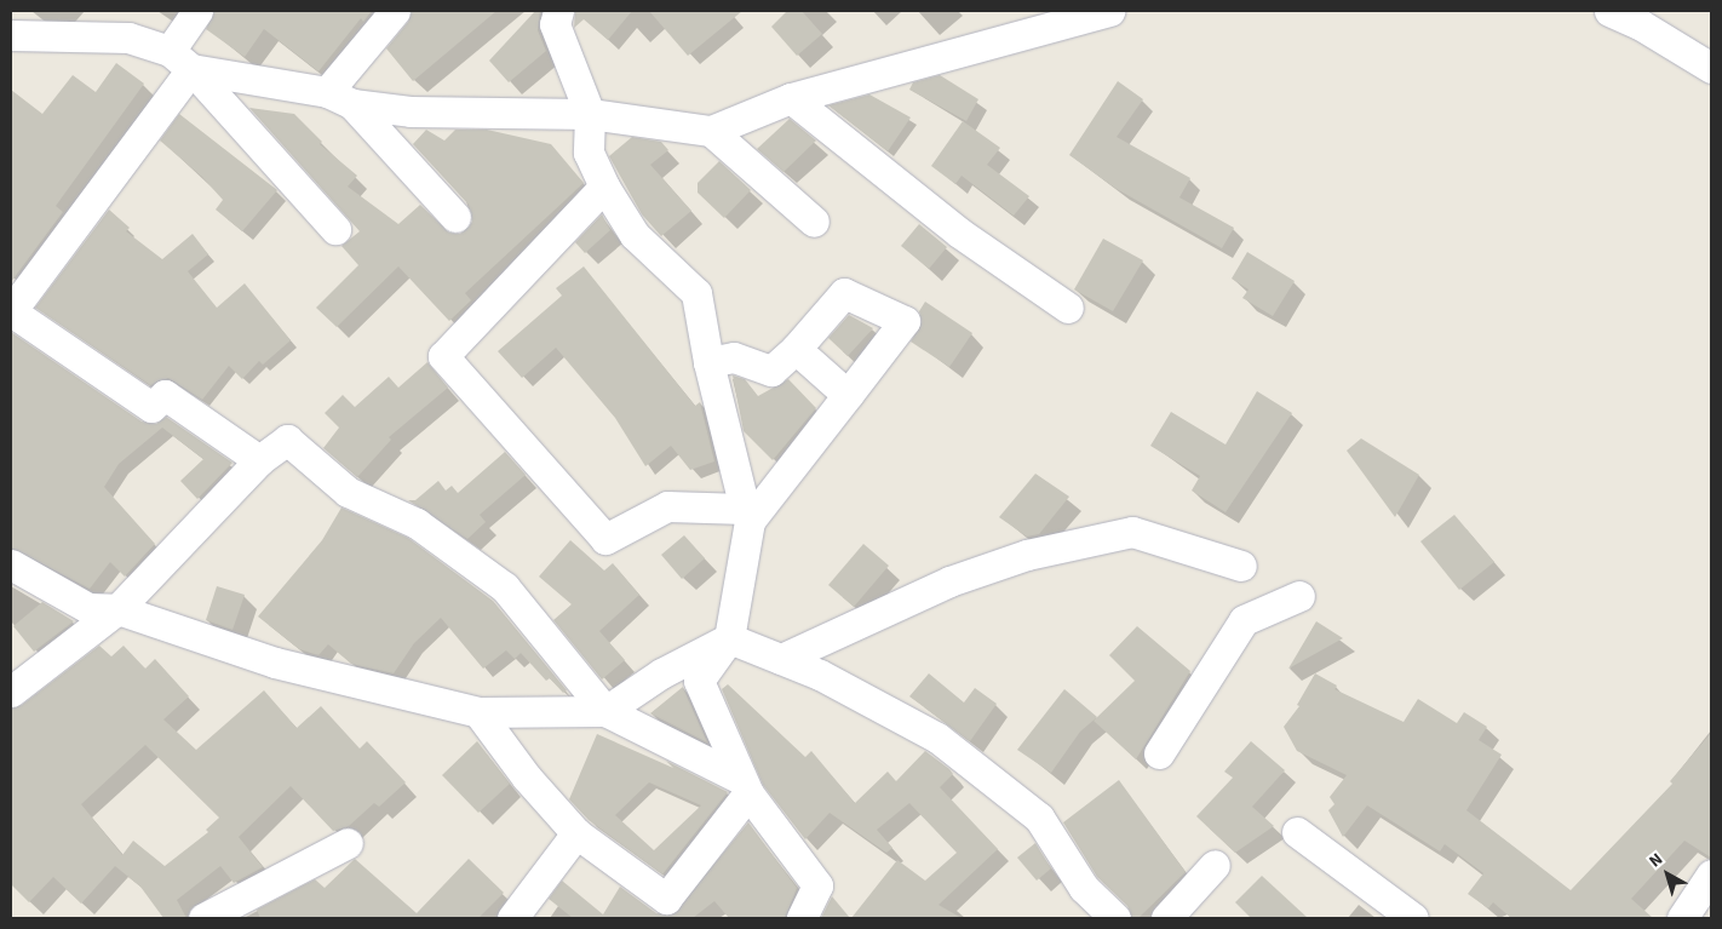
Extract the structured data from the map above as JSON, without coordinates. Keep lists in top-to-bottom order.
{
  "north": "top left"
}
